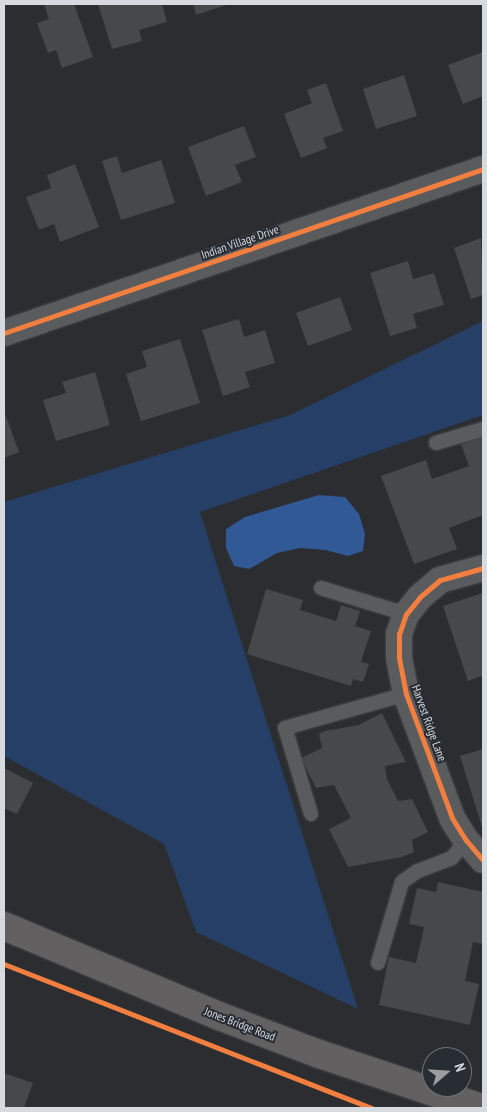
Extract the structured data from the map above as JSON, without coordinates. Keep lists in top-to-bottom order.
{
  "streets": {
    "main road": ["Jones Bridge Road"],
    "street": ["Indian Village Drive", "Harvest Ridge Lane"]
  },
  "north": "right"
}
